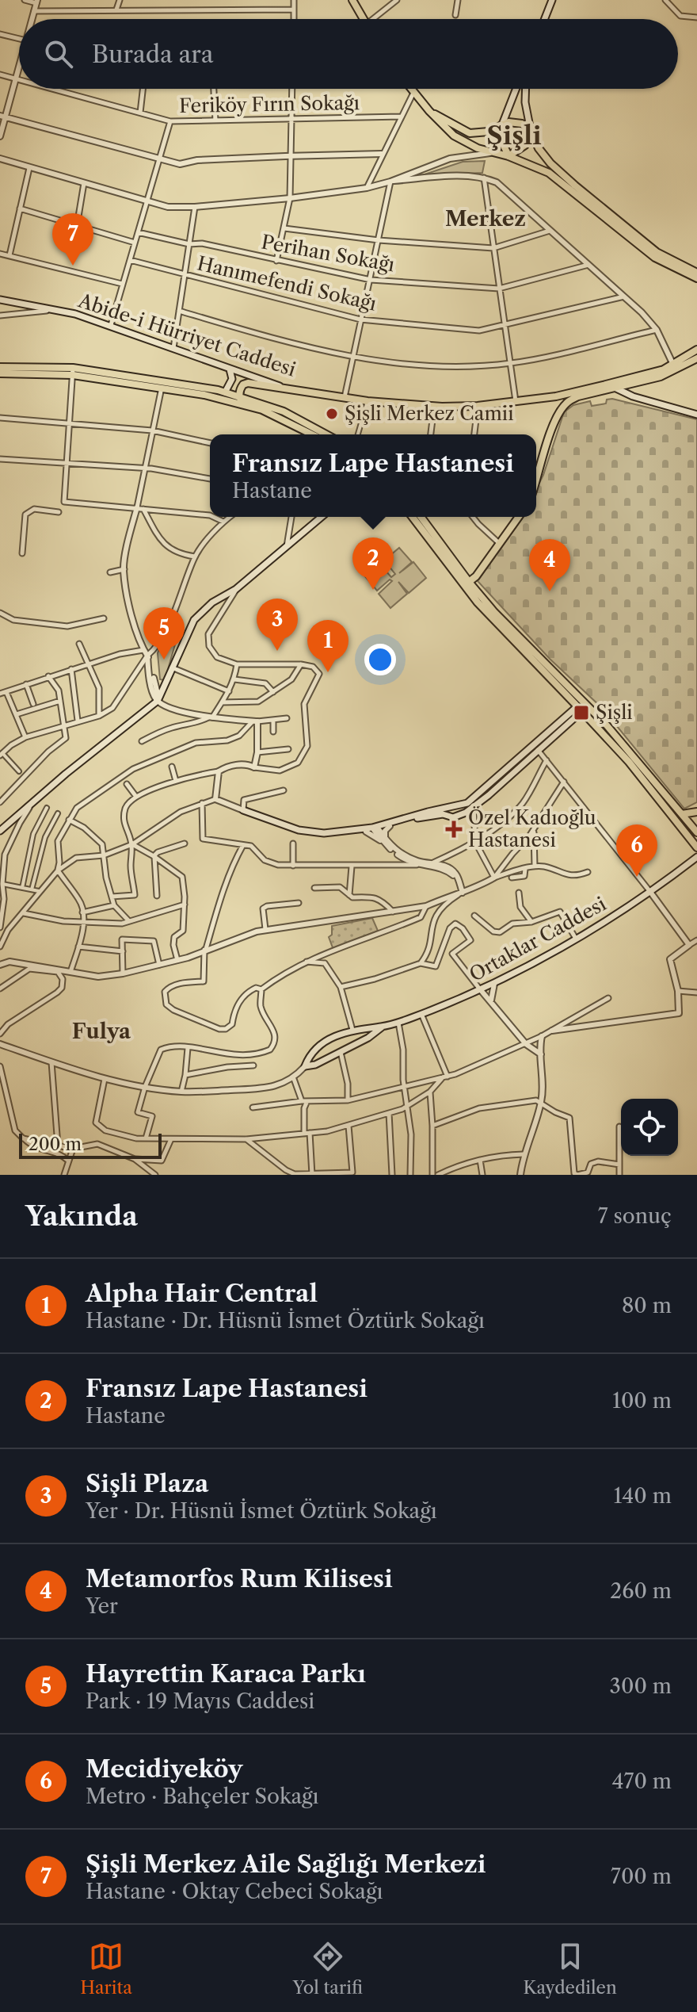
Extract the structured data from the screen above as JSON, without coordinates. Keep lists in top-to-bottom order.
{
  "streets": {
    "main road": ["Abide-i Hürriyet Caddesi", "Ortaklar Caddesi"],
    "street": ["Feriköy Fırın Sokağı", "Perihan Sokağı", "Hanımefendi Sokağı"]
  },
  "districts": ["Şişli", "Merkez", "Fulya"],
  "places": {
    "other": ["Şişli Merkez Camii"],
    "transit": ["Şişli"],
    "health": ["Özel Kadıoğlu Hastanesi"]
  },
  "scale_bar": "200 m",
  "page": {
    "search": "Burada ara",
    "pins": [
      "7",
      "2",
      "4",
      "3",
      "5",
      "1",
      "6"
    ],
    "popup": ["Fransız Lape Hastanesi", "Hastane"],
    "scale": "200 m",
    "heading": ["Yakında", "7 sonuç"],
    "list": [
      {
        "mark": "1",
        "name": "Alpha Hair Central",
        "note": "Hastane · Dr. Hüsnü İsmet Öztürk Sokağı",
        "value": "80 m"
      },
      {
        "mark": "2",
        "name": "Fransız Lape Hastanesi",
        "note": "Hastane",
        "value": "100 m"
      },
      {
        "mark": "3",
        "name": "Sişli Plaza",
        "note": "Yer · Dr. Hüsnü İsmet Öztürk Sokağı",
        "value": "140 m"
      },
      {
        "mark": "4",
        "name": "Metamorfos Rum Kilisesi",
        "note": "Yer",
        "value": "260 m"
      },
      {
        "mark": "5",
        "name": "Hayrettin Karaca Parkı",
        "note": "Park · 19 Mayıs Caddesi",
        "value": "300 m"
      },
      {
        "mark": "6",
        "name": "Mecidiyeköy",
        "note": "Metro · Bahçeler Sokağı",
        "value": "470 m"
      },
      {
        "mark": "7",
        "name": "Şişli Merkez Aile Sağlığı Merkezi",
        "note": "Hastane · Oktay Cebeci Sokağı",
        "value": "700 m"
      }
    ],
    "nav": ["Harita", "Yol tarifi", "Kaydedilen"]
  }
}
